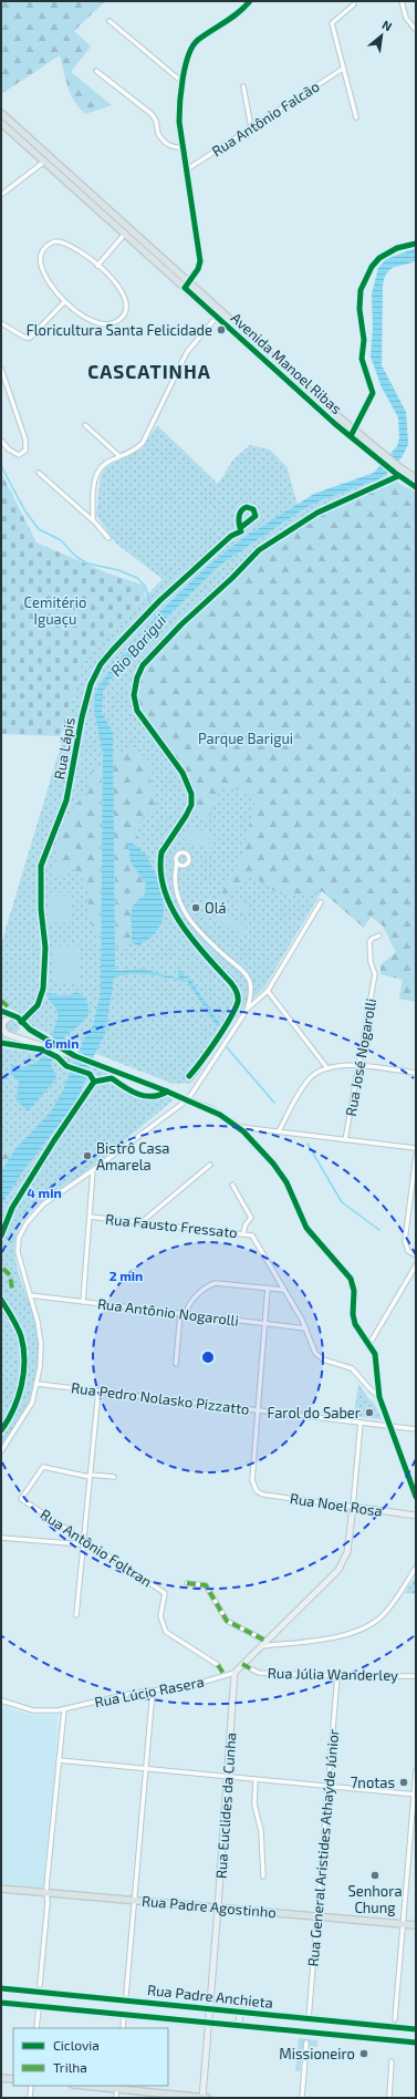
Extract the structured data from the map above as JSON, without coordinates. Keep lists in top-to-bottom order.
{
  "streets": {
    "main road": ["Avenida Manoel Ribas", "Rua Padre Agostinho"],
    "street": [
      "Rua Antônio Falcão",
      "Rua José Nogarolli",
      "Rua Fausto Fressato",
      "Rua Antônio Nogarolli",
      "Rua Pedro Nolasko Pizzatto",
      "Rua Noel Rosa",
      "Rua Antônio Foltran",
      "Rua Júlia Wanderley",
      "Rua Lúcio Rasera",
      "Rua Euclides da Cunha",
      "Rua General Aristides Athaýde Júnior",
      "Rua Padre Anchieta"
    ],
    "cycle path": ["Rua Lápis"]
  },
  "crossings": [
    ["Rua Pedro Nolasko Pizzatto", "Rua Noel Rosa"],
    ["Rua Noel Rosa", "Rua Lúcio Rasera"],
    ["Rua Júlia Wanderley", "Rua General Aristides Athaýde Júnior"],
    ["Rua Lúcio Rasera", "Rua Euclides da Cunha"],
    ["Rua Euclides da Cunha", "Rua Padre Agostinho"],
    ["Rua General Aristides Athaýde Júnior", "Rua Padre Agostinho"],
    ["Rua General Aristides Athaýde Júnior", "Rua Padre Anchieta"]
  ],
  "districts": ["CASCATINHA"],
  "water": ["Rio Barigui"],
  "parks": ["Cemitério Iguaçu", "Parque Barigui"],
  "places": [
    "Floricultura Santa Felicidade",
    "Olá",
    "Bistrô Casa Amarela",
    "Farol do Saber",
    "7notas",
    "Senhora Chung",
    "Missioneiro"
  ],
  "legend": ["Ciclovia", "Trilha"],
  "north": "top right",
  "rings": ["6 min", "4 min", "2 min"]
}
